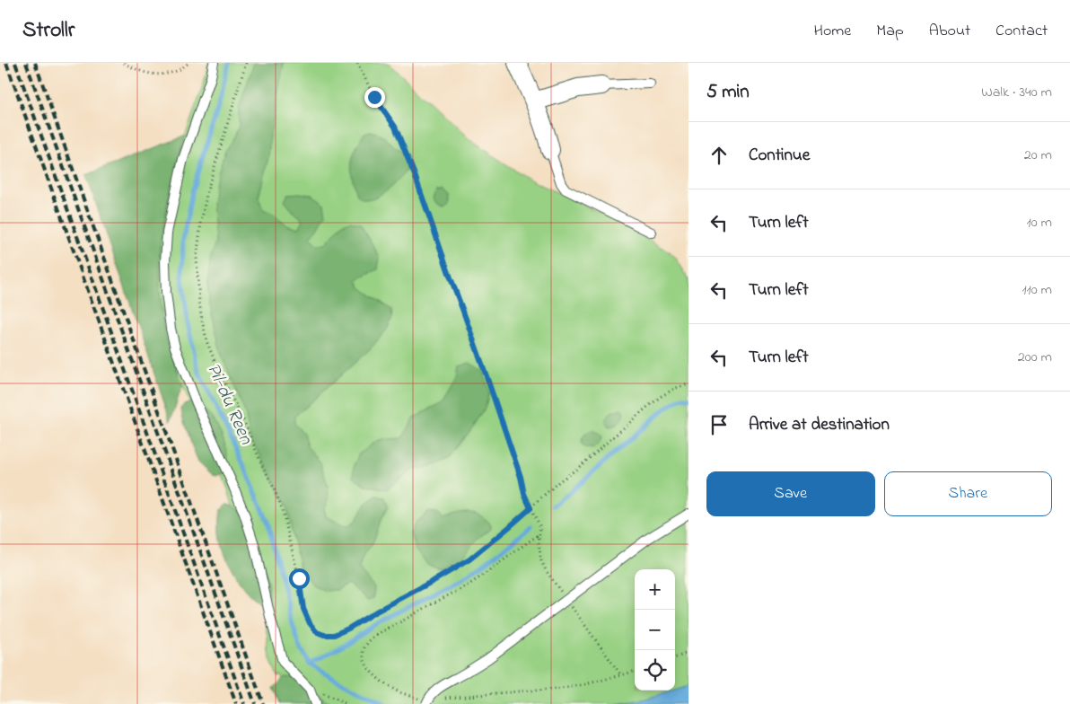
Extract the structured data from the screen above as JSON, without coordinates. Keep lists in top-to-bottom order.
{
  "water": ["Pil-du Reen"],
  "page": {
    "header": "Strollr",
    "nav": [
      "Home",
      "Map",
      "About",
      "Contact"
    ],
    "heading": ["5 min", "Walk · 340 m"],
    "list": [
      ["Continue", "20 m"],
      ["Turn left", "10 m"],
      ["Turn left", "110 m"],
      ["Turn left", "200 m"],
      "Arrive at destination"
    ],
    "buttons": ["Save", "Share"],
    "map_buttons": ["+", "−"]
  }
}
